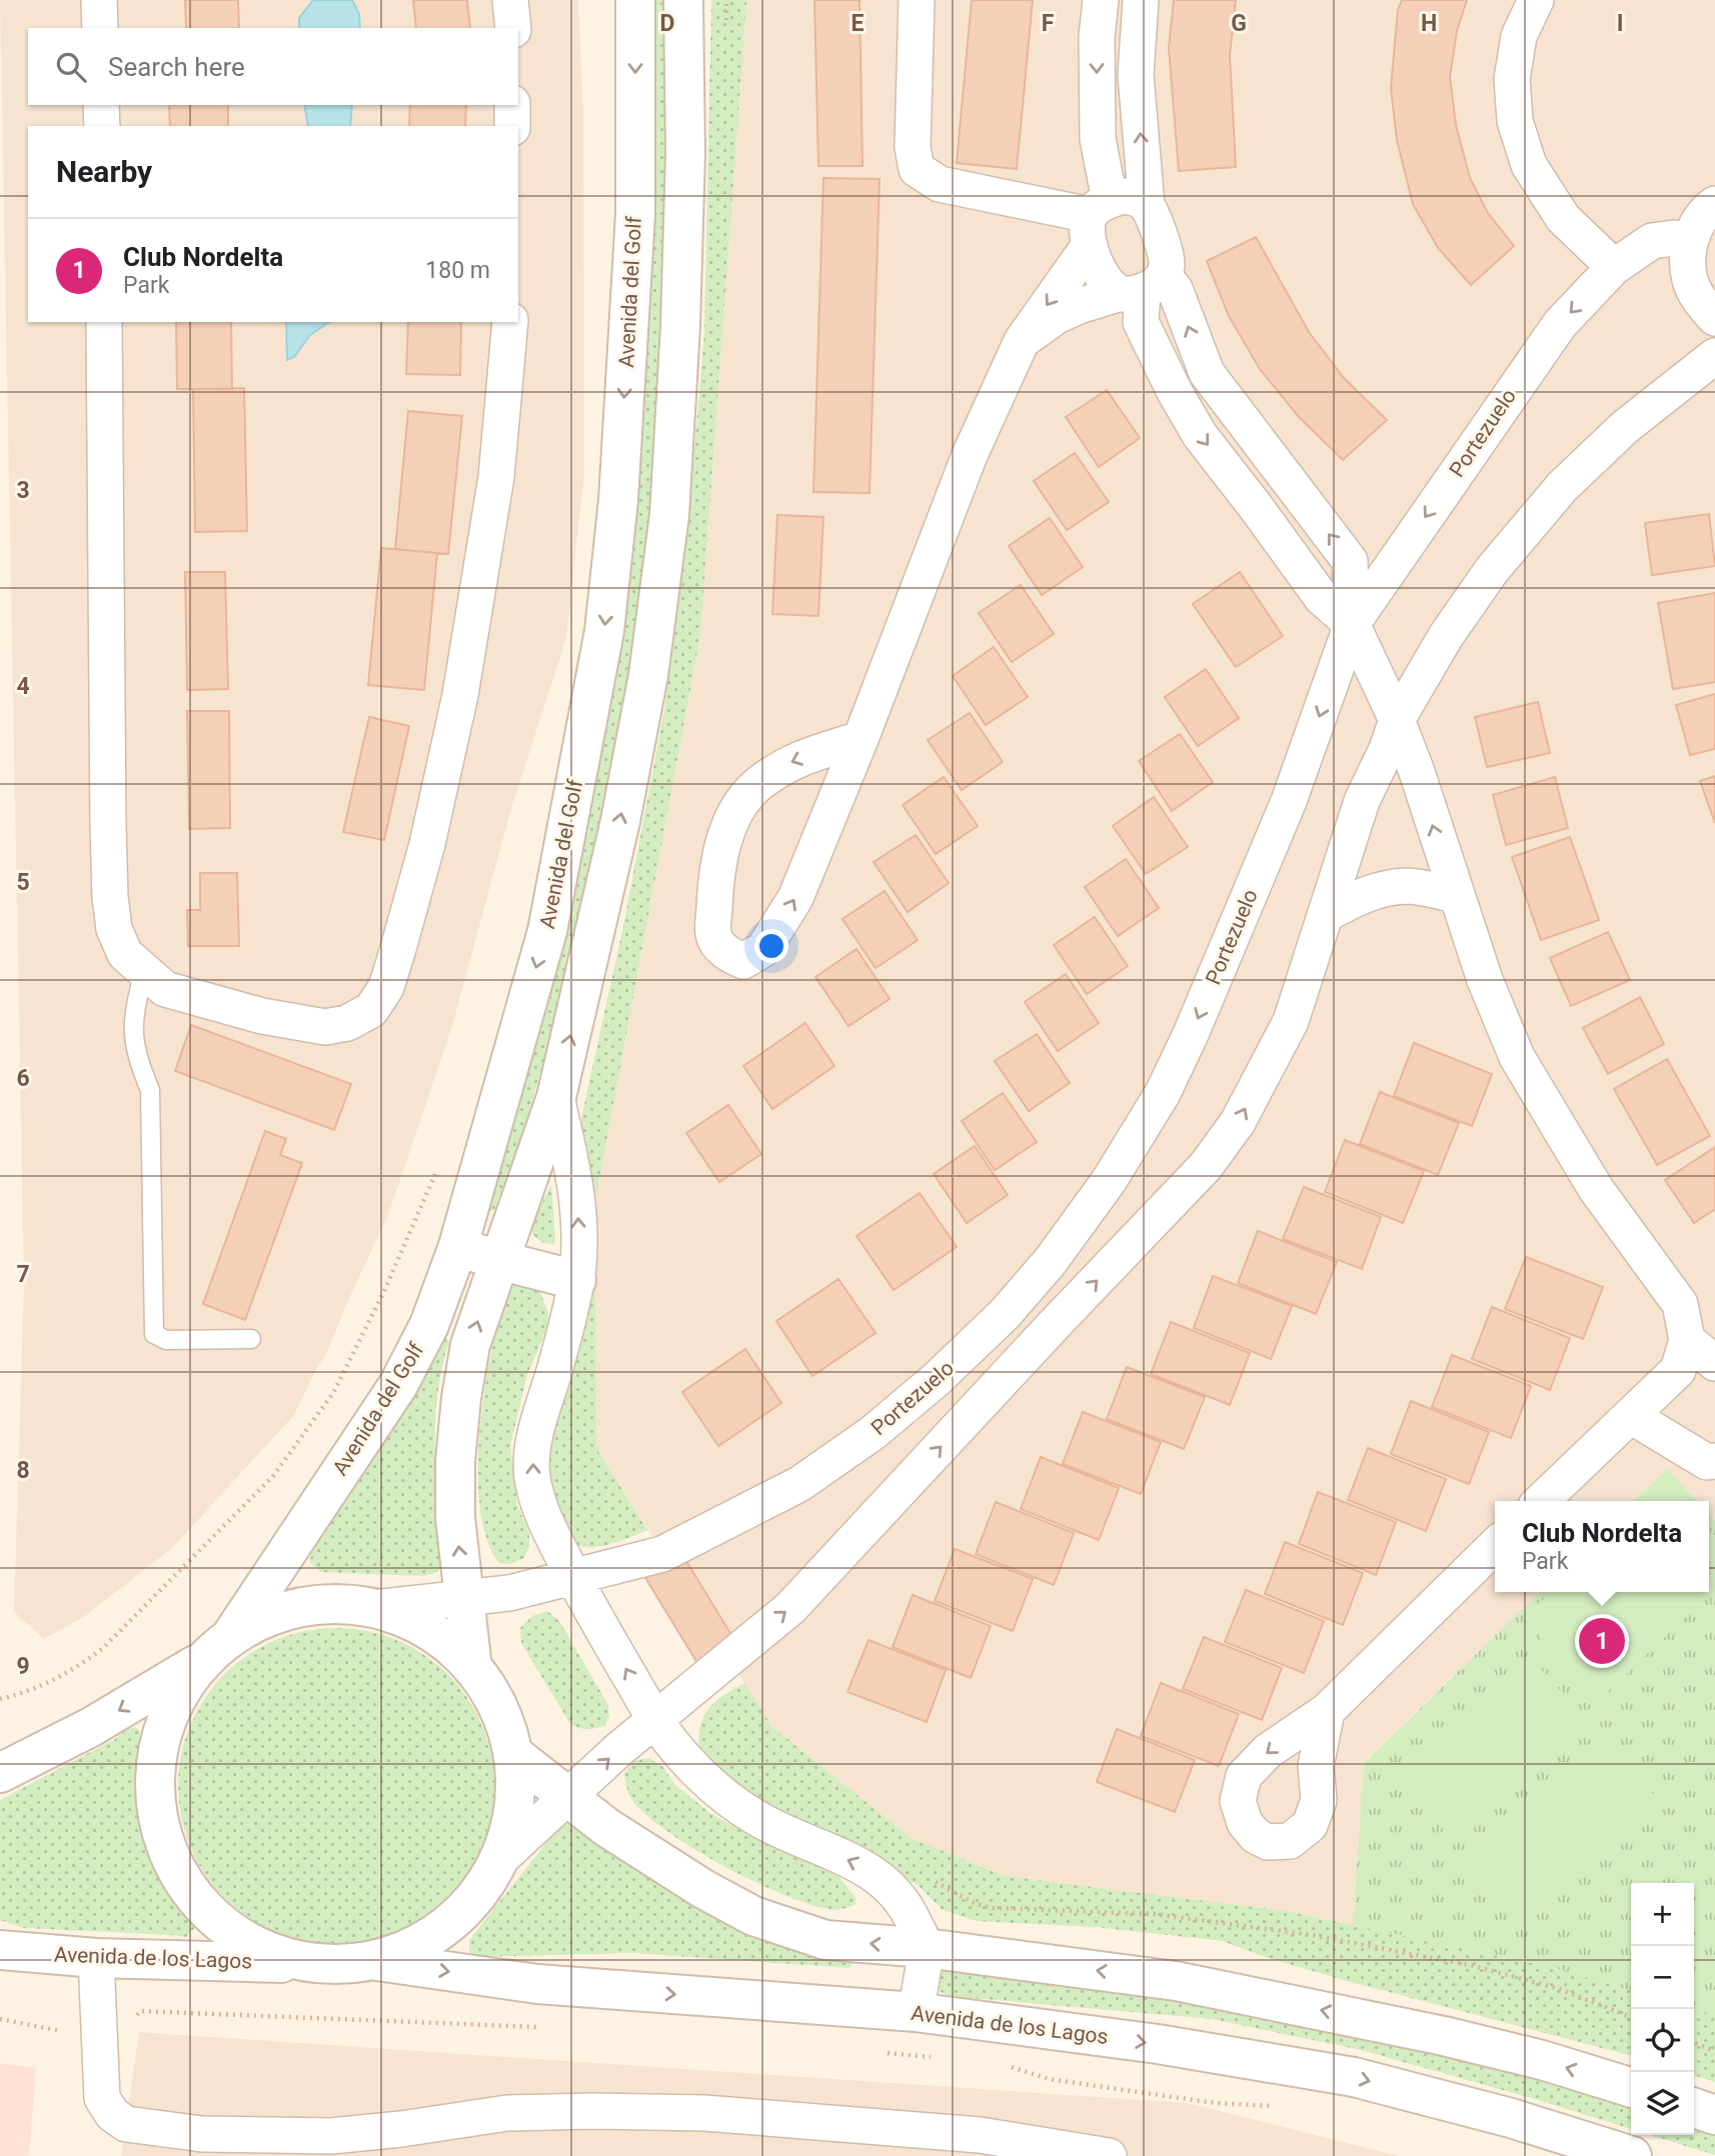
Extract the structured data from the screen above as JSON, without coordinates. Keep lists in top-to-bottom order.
{
  "streets": {
    "street": ["Avenida del Golf", "Portezuelo", "Avenida de los Lagos"]
  },
  "crossings": [
    ["Avenida del Golf", "Avenida de los Lagos"]
  ],
  "page": {
    "search": "Search here",
    "heading": "Nearby",
    "list": [
      {
        "mark": "1",
        "name": "Club Nordelta",
        "note": "Park",
        "value": "180 m"
      }
    ],
    "popup": ["Club Nordelta", "Park"],
    "pins": "1",
    "map_buttons": ["+", "−"]
  },
  "grid": {
    "columns": [
      "D",
      "E",
      "F",
      "G",
      "H",
      "I"
    ],
    "rows": [
      "3",
      "4",
      "5",
      "6",
      "7",
      "8",
      "9"
    ]
  }
}
